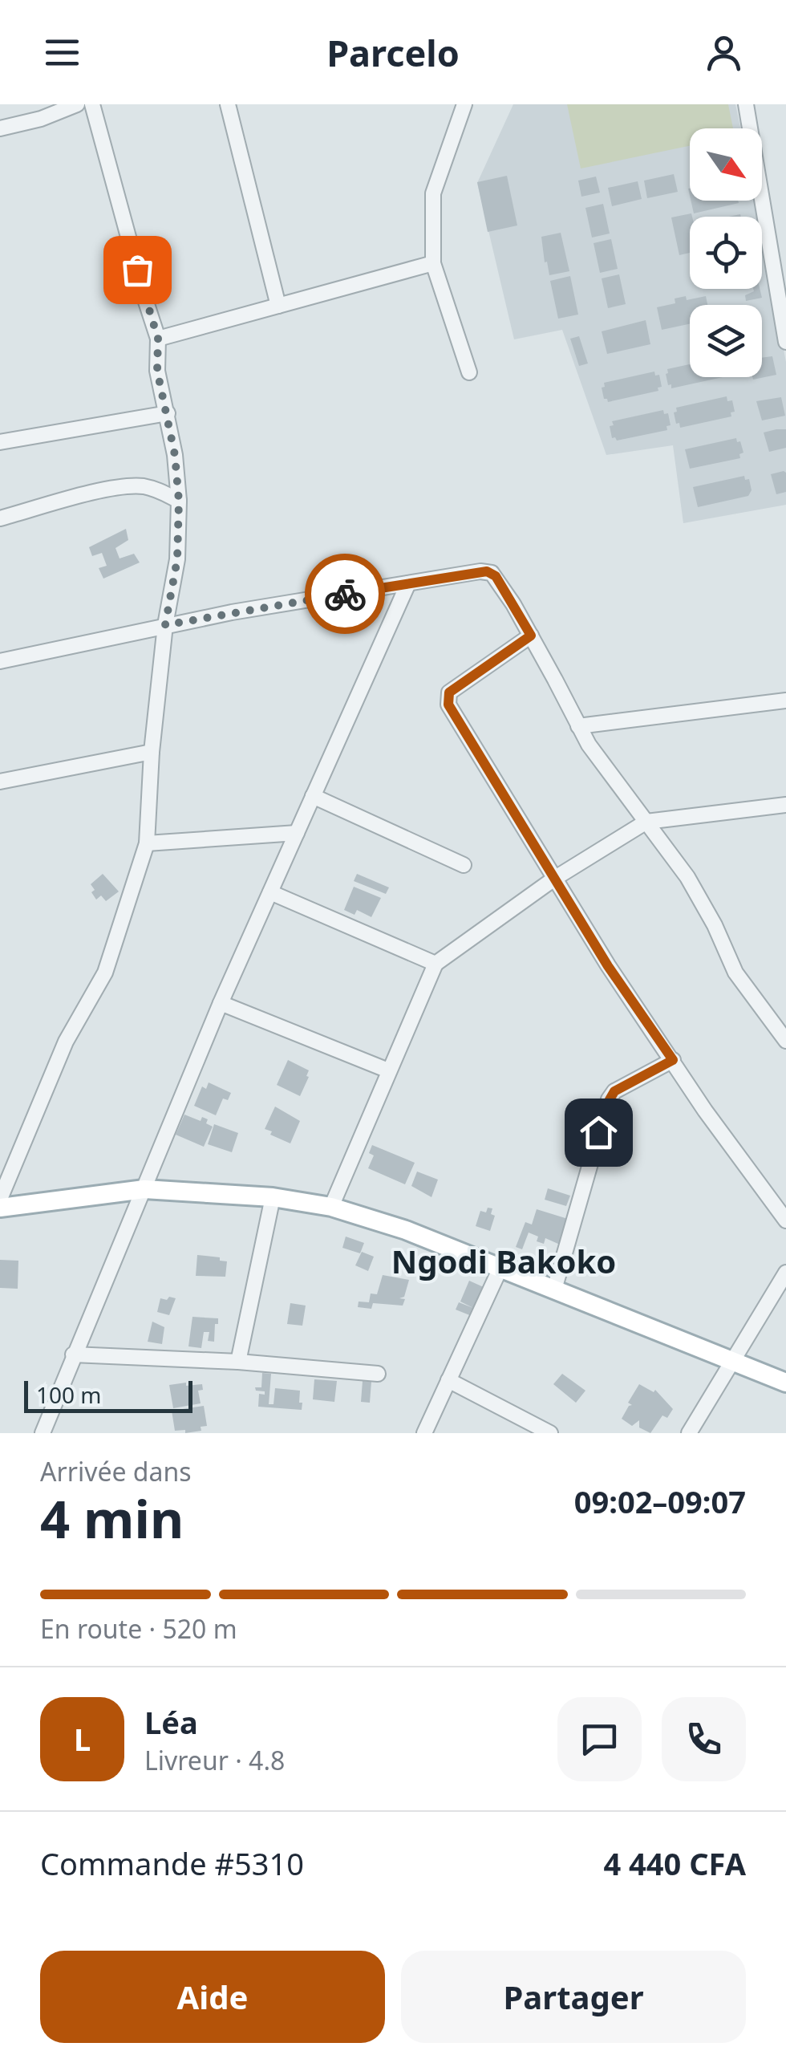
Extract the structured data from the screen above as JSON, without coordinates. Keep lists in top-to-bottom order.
{
  "districts": ["Ngodi Bakoko"],
  "scale_bar": "100 m",
  "north": "bottom right",
  "page": {
    "header": "Parcelo",
    "scale": "100 m",
    "heading": ["4 min", "Arrivée dans", "09:02–09:07"],
    "panel": [
      "Léa",
      "Livreur · 4.8",
      "Commande #5310",
      "4 440 CFA"
    ],
    "bar": "En route · 520 m",
    "round": "L",
    "buttons": ["Aide", "Partager"]
  }
}
